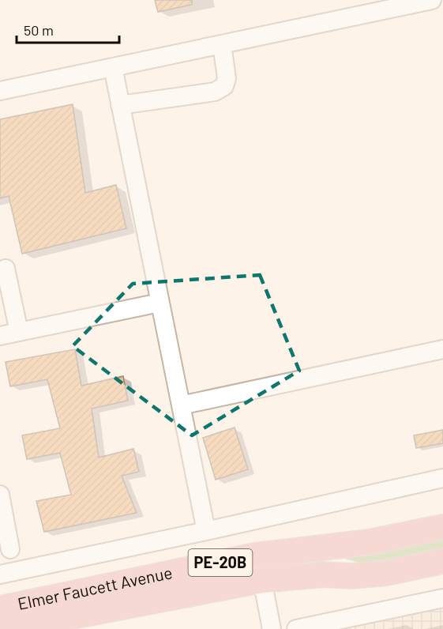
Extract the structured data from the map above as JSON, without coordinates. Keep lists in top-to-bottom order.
{
  "streets": {
    "highway": ["PE-20B", "Elmer Faucett Avenue"]
  },
  "scale_bar": "50 m"
}
